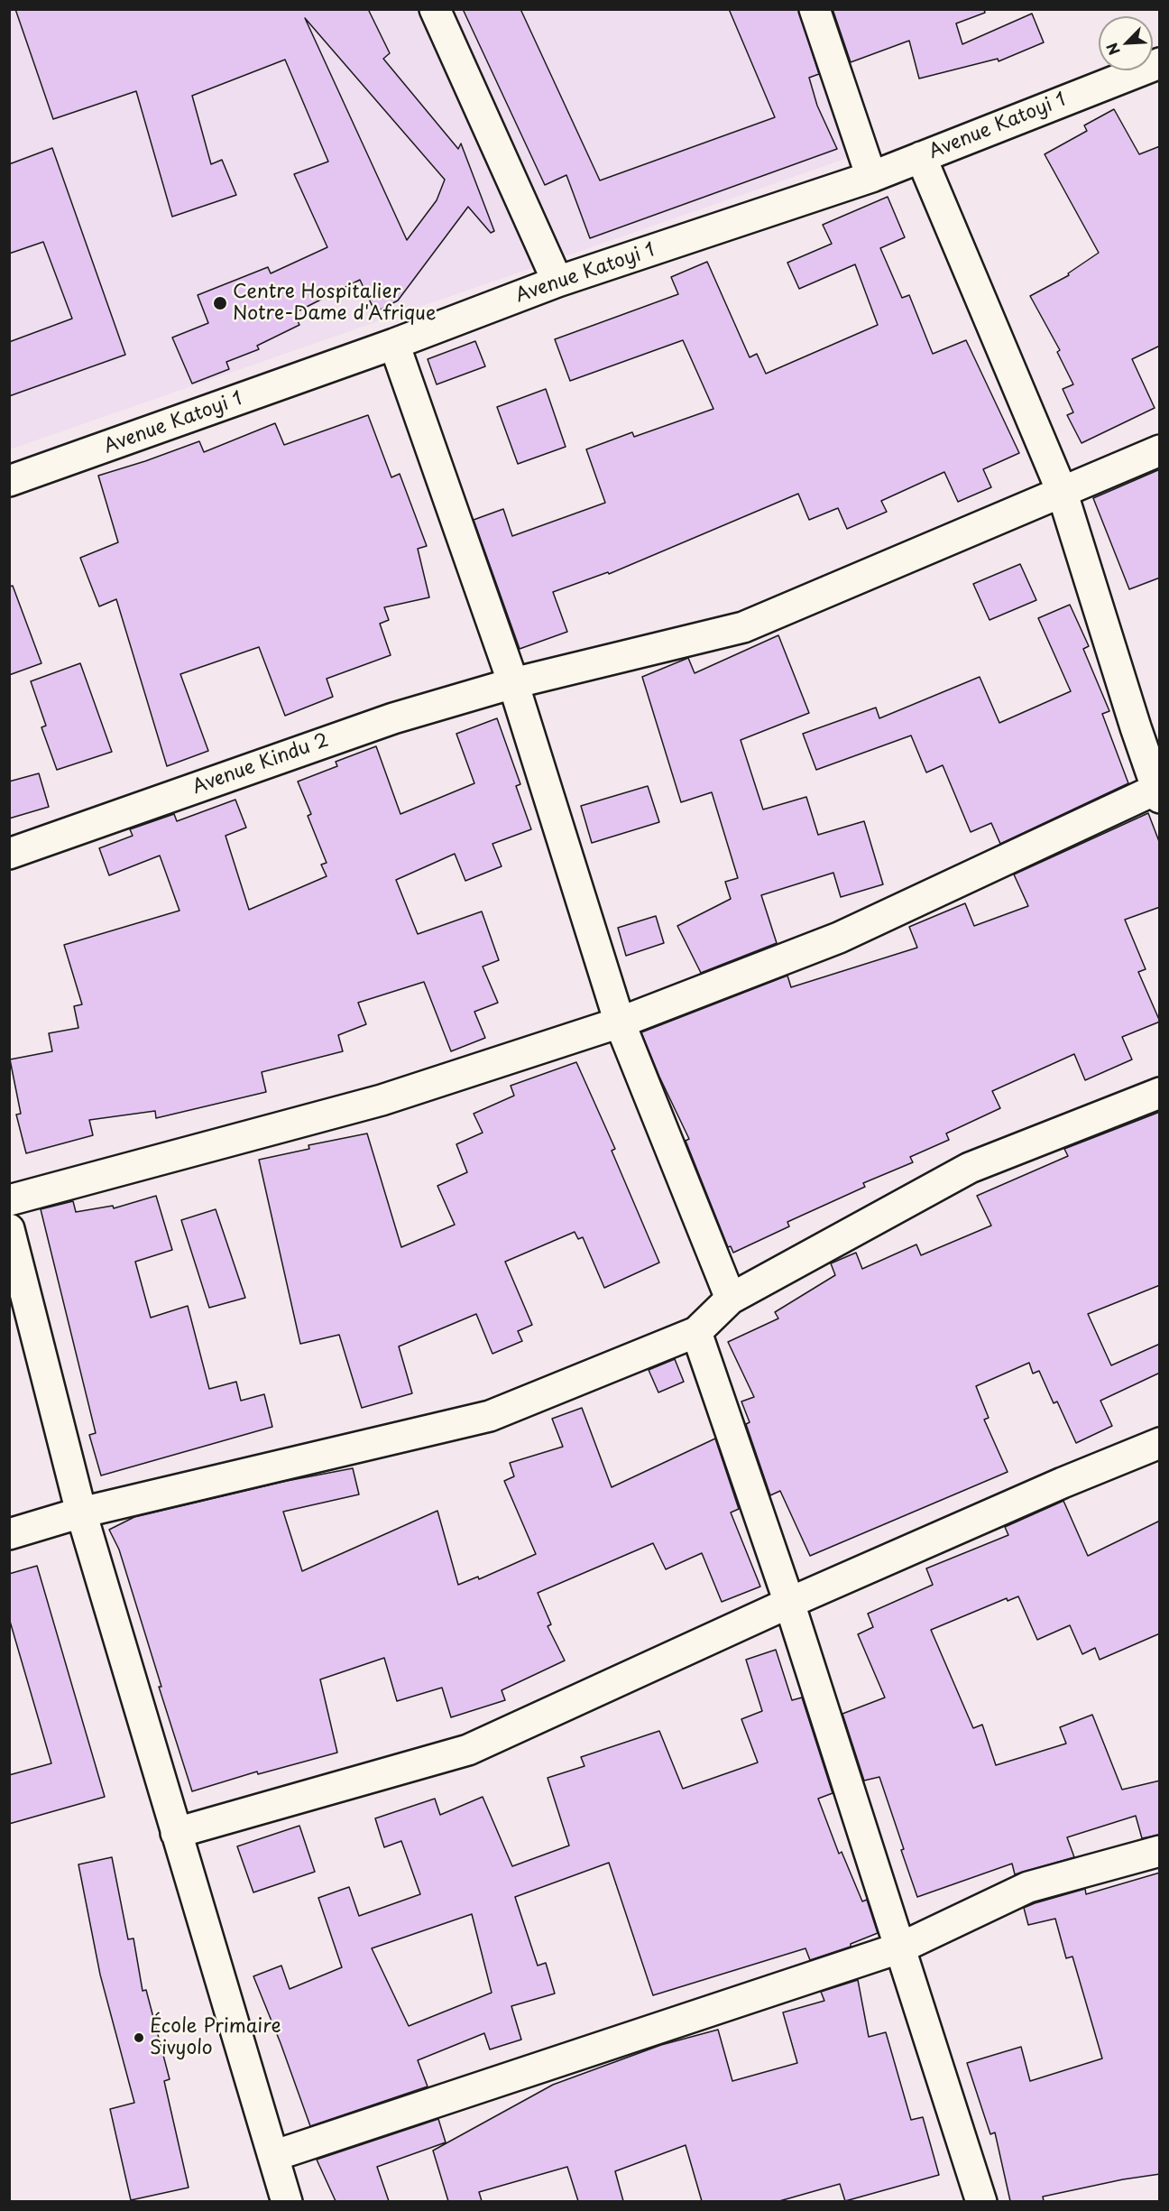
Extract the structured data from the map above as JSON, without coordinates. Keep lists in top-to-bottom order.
{
  "streets": {
    "street": ["Avenue Katoyi 1", "Avenue Kindu 2"]
  },
  "places": ["Centre Hospitalier Notre-Dame d'Afrique", "École Primaire Sivyolo"],
  "north": "bottom left"
}
